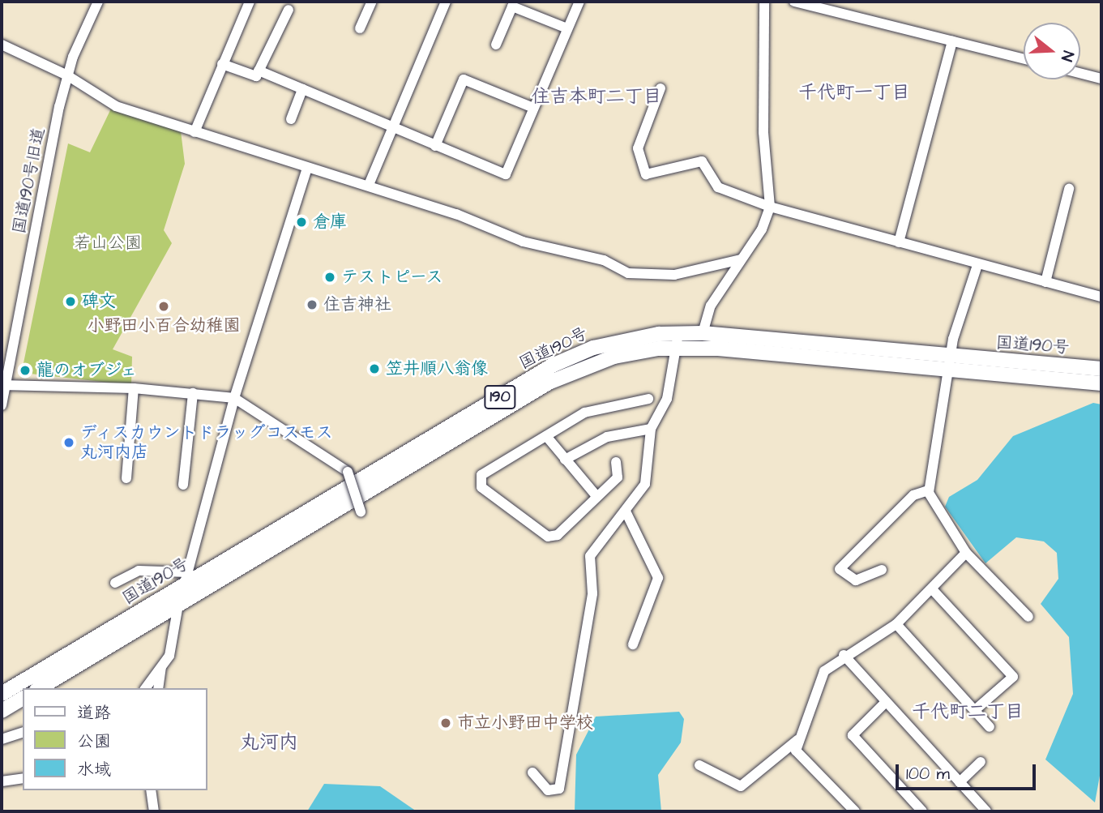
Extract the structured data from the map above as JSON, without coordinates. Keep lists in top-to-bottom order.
{
  "streets": {
    "highway": ["国道190号", "190"],
    "street": ["国道190号旧道"]
  },
  "districts": [
    "千代町一丁目",
    "住吉本町二丁目",
    "千代町二丁目",
    "丸河内"
  ],
  "parks": ["若山公園"],
  "places": [
    "倉庫",
    "テストピース",
    "碑文",
    "住吉神社",
    "小野田小百合幼稚園",
    "笠井順八翁像",
    "龍のオブジェ",
    "ディスカウントドラッグコスモス 丸河内店",
    "市立小野田中学校"
  ],
  "legend": ["道路", "公園", "水域"],
  "scale_bar": "100 m",
  "north": "right"
}
